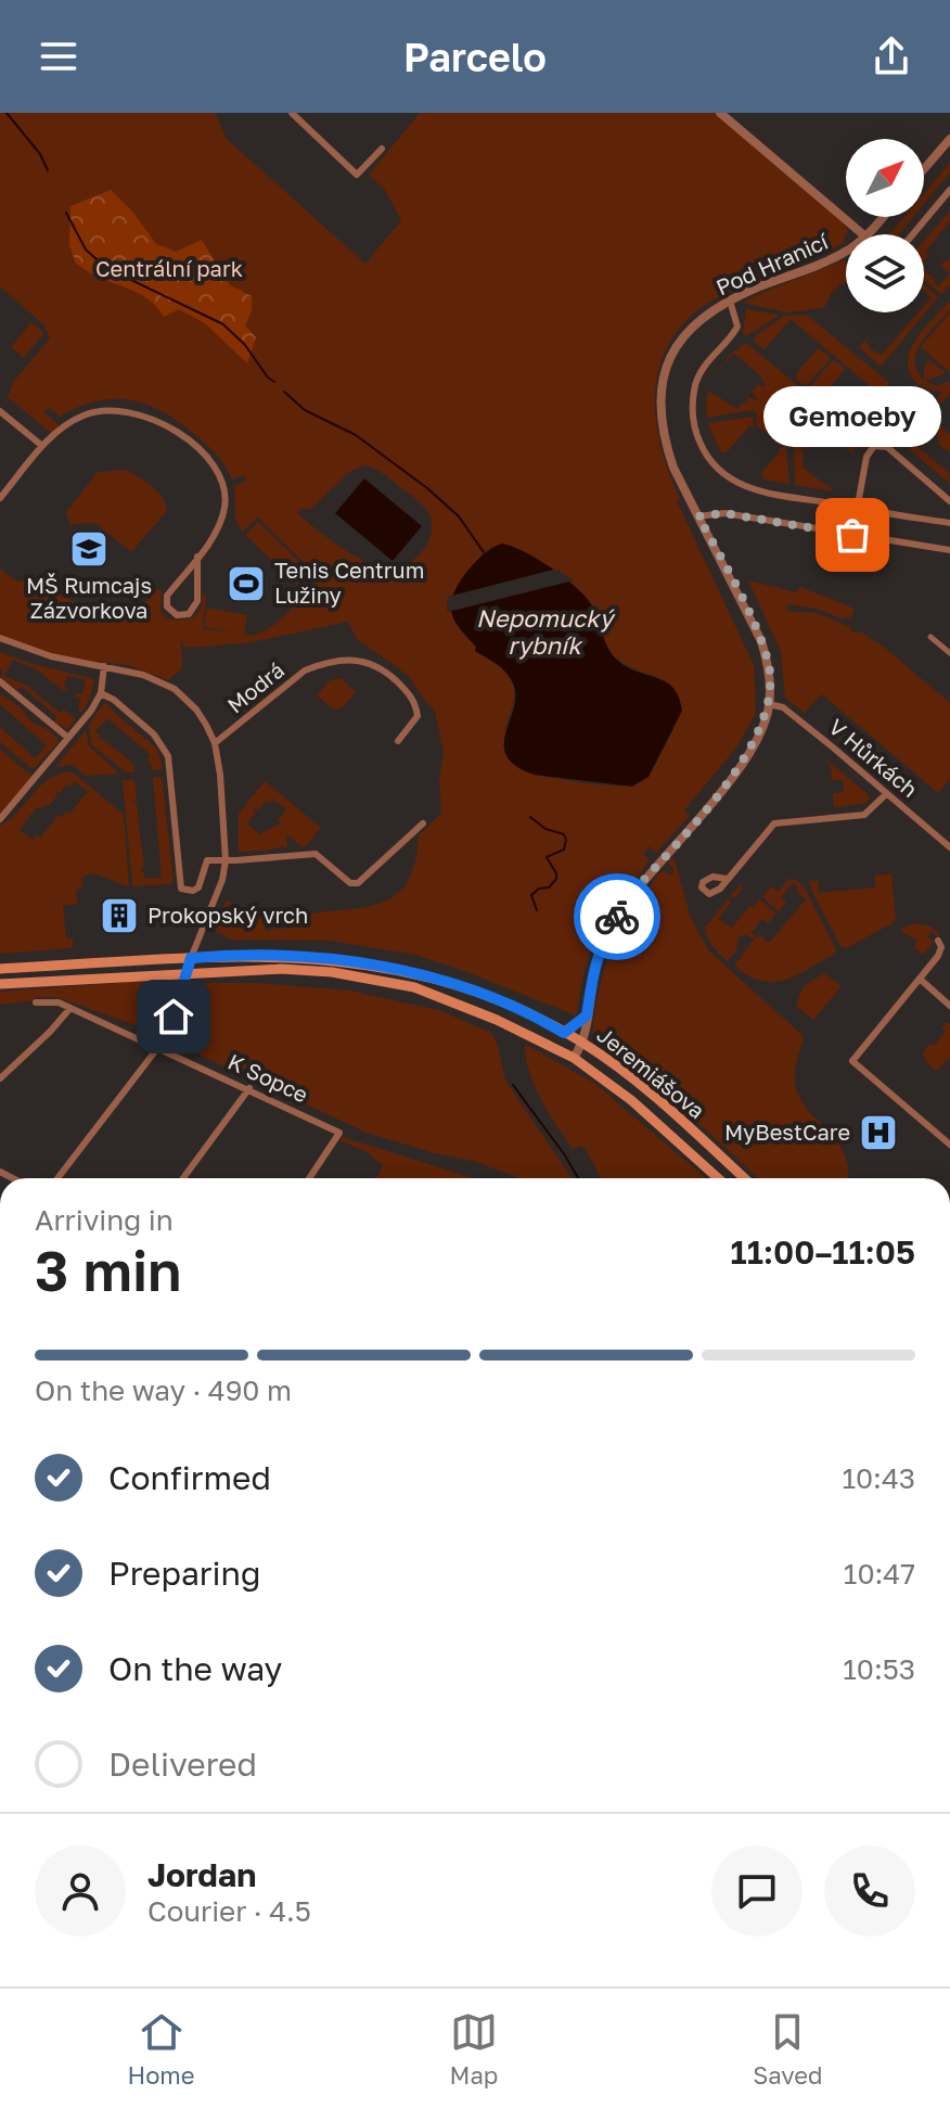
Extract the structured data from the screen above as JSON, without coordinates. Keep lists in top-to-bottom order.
{
  "streets": {
    "main road": ["Jeremiášova"],
    "street": [
      "Pod Hranicí",
      "Modrá",
      "V Hůrkách",
      "K Sopce"
    ]
  },
  "crossings": [
    ["Pod Hranicí", "V Hůrkách"],
    ["Pod Hranicí", "Jeremiášova"]
  ],
  "water": ["Nepomucký rybník"],
  "parks": ["Centrální park"],
  "places": {
    "other": ["Gemoeby"],
    "school or university": ["MŠ Rumcajs Zázvorkova"],
    "sports": ["Tenis Centrum Lužiny"],
    "building": ["Prokopský vrch"],
    "hospital": ["MyBestCare"]
  },
  "north": "top right",
  "page": {
    "header": "Parcelo",
    "bubble": "Gemoeby",
    "heading": ["3 min", "Arriving in", "11:00–11:05"],
    "panel": ["Jordan", "Courier · 4.5"],
    "bar": "On the way · 490 m",
    "list": [
      ["Confirmed", "10:43"],
      ["Preparing", "10:47"],
      ["On the way", "10:53"],
      "Delivered"
    ],
    "tabs": ["Home", "Map", "Saved"]
  }
}
